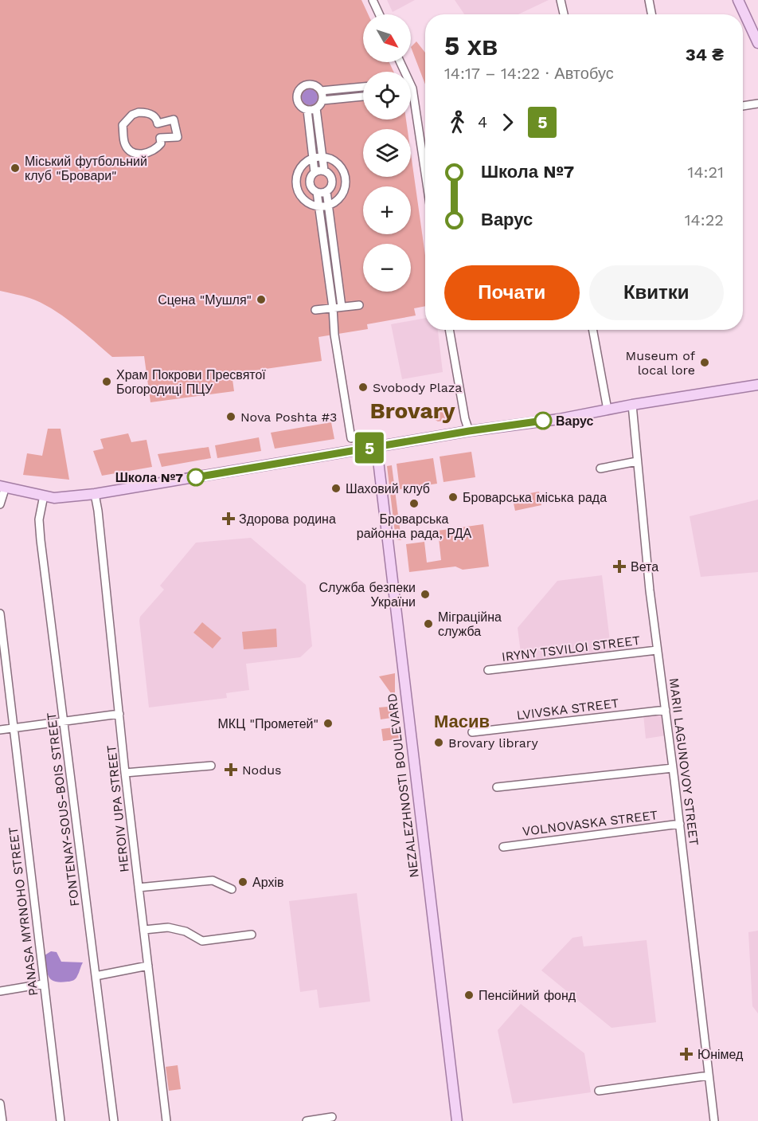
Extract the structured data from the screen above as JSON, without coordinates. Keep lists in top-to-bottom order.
{
  "streets": {
    "main road": ["NEZALEZHNOSTI BOULEVARD"],
    "street": [
      "IRYNY TSVILOI STREET",
      "LVIVSKA STREET",
      "MARII LAGUNOVOY STREET",
      "HEROIV UPA STREET",
      "FONTENAY-SOUS-BOIS STREET",
      "VOLNOVASKA STREET",
      "PANASA MYRNOHO STREET"
    ]
  },
  "crossings": [
    ["IRYNY TSVILOI STREET", "MARII LAGUNOVOY STREET"],
    ["LVIVSKA STREET", "MARII LAGUNOVOY STREET"],
    ["MARII LAGUNOVOY STREET", "VOLNOVASKA STREET"]
  ],
  "districts": ["Brovary", "Масив"],
  "places": {
    "other": [
      "Міський футбольний клуб \"Бровари\"",
      "Сцена \"Мушля\"",
      "Museum of local lore",
      "Храм Покрови Пресвятої Богородиці ПЦУ",
      "Svobody Plaza",
      "Nova Poshta #3",
      "Варус",
      "Школа №7",
      "Шаховий клуб",
      "Броварська міська рада",
      "Броварська районна рада, РДА",
      "Служба безпеки України",
      "Міграційна служба",
      "МКЦ \"Прометей\"",
      "Brovary library",
      "Архів",
      "Пенсійний фонд"
    ],
    "health": [
      "Здорова родина",
      "Вета",
      "Nodus",
      "Юнімед"
    ]
  },
  "lines": ["bus line 5"],
  "north": "bottom right",
  "page": {
    "on_map": "5",
    "map_buttons": ["+", "−"],
    "heading": ["5 хв", "14:17 – 14:22 · Автобус", "34 ₴"],
    "legs": ["4", "5"],
    "list": [
      {
        "name": "Школа №7",
        "value": "14:21"
      },
      {
        "name": "Варус",
        "value": "14:22"
      }
    ],
    "buttons": ["Почати", "Квитки"]
  }
}
